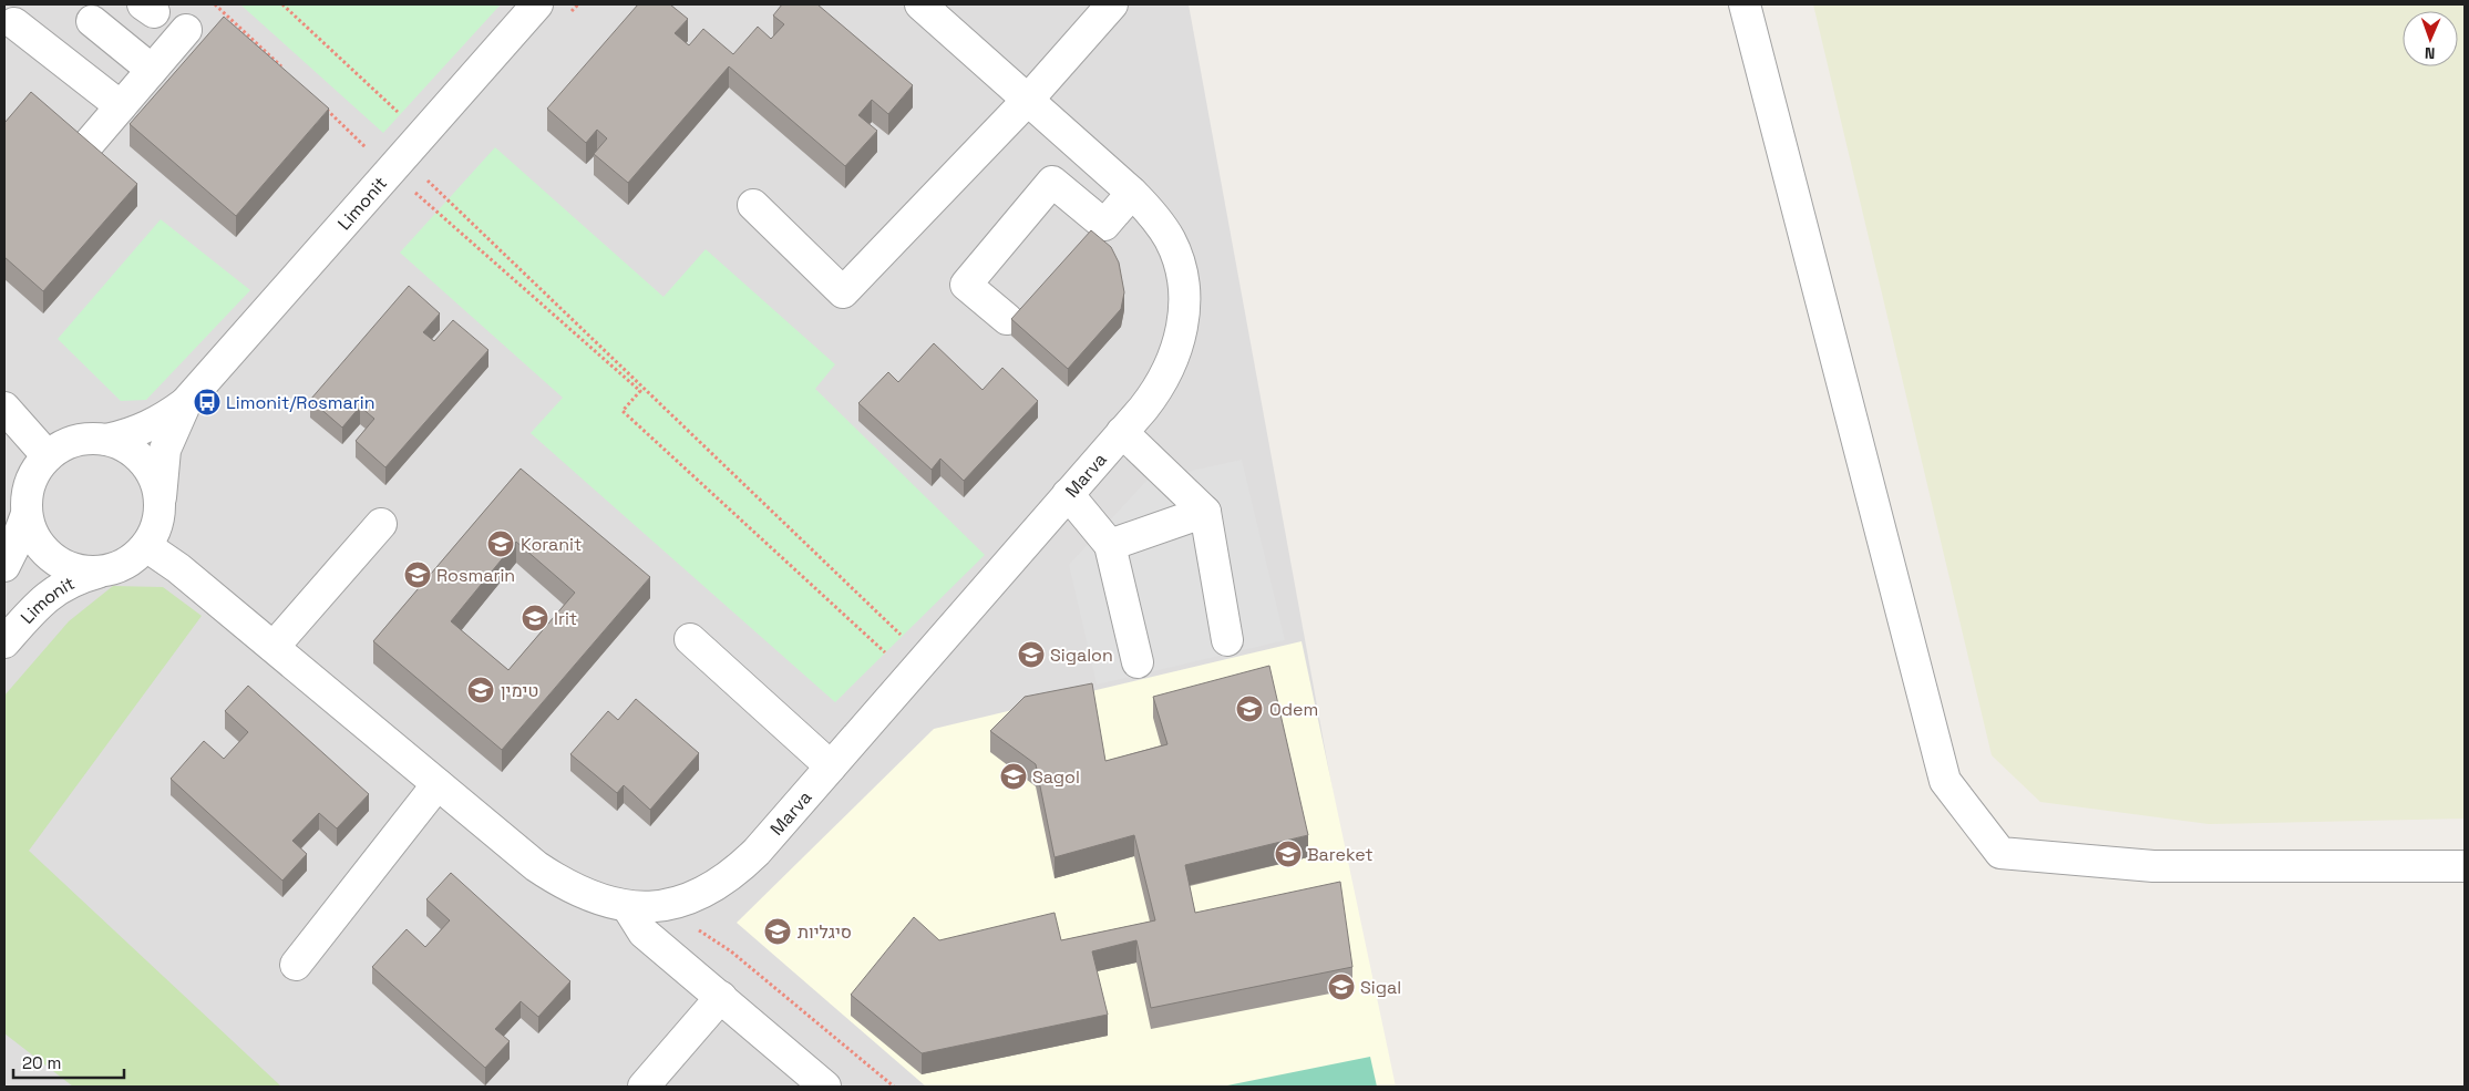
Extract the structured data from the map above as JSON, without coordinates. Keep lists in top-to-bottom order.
{
  "streets": {
    "street": ["Limonit", "Marva"]
  },
  "places": {
    "bus stop": ["Limonit/Rosmarin"],
    "school or university": [
      "Koranit",
      "Rosmarin",
      "Irit",
      "Sigalon",
      "טימין",
      "Odem",
      "Sagol",
      "Bareket",
      "סיגליות",
      "Sigal"
    ]
  },
  "scale_bar": "20 m",
  "north": "bottom"
}
